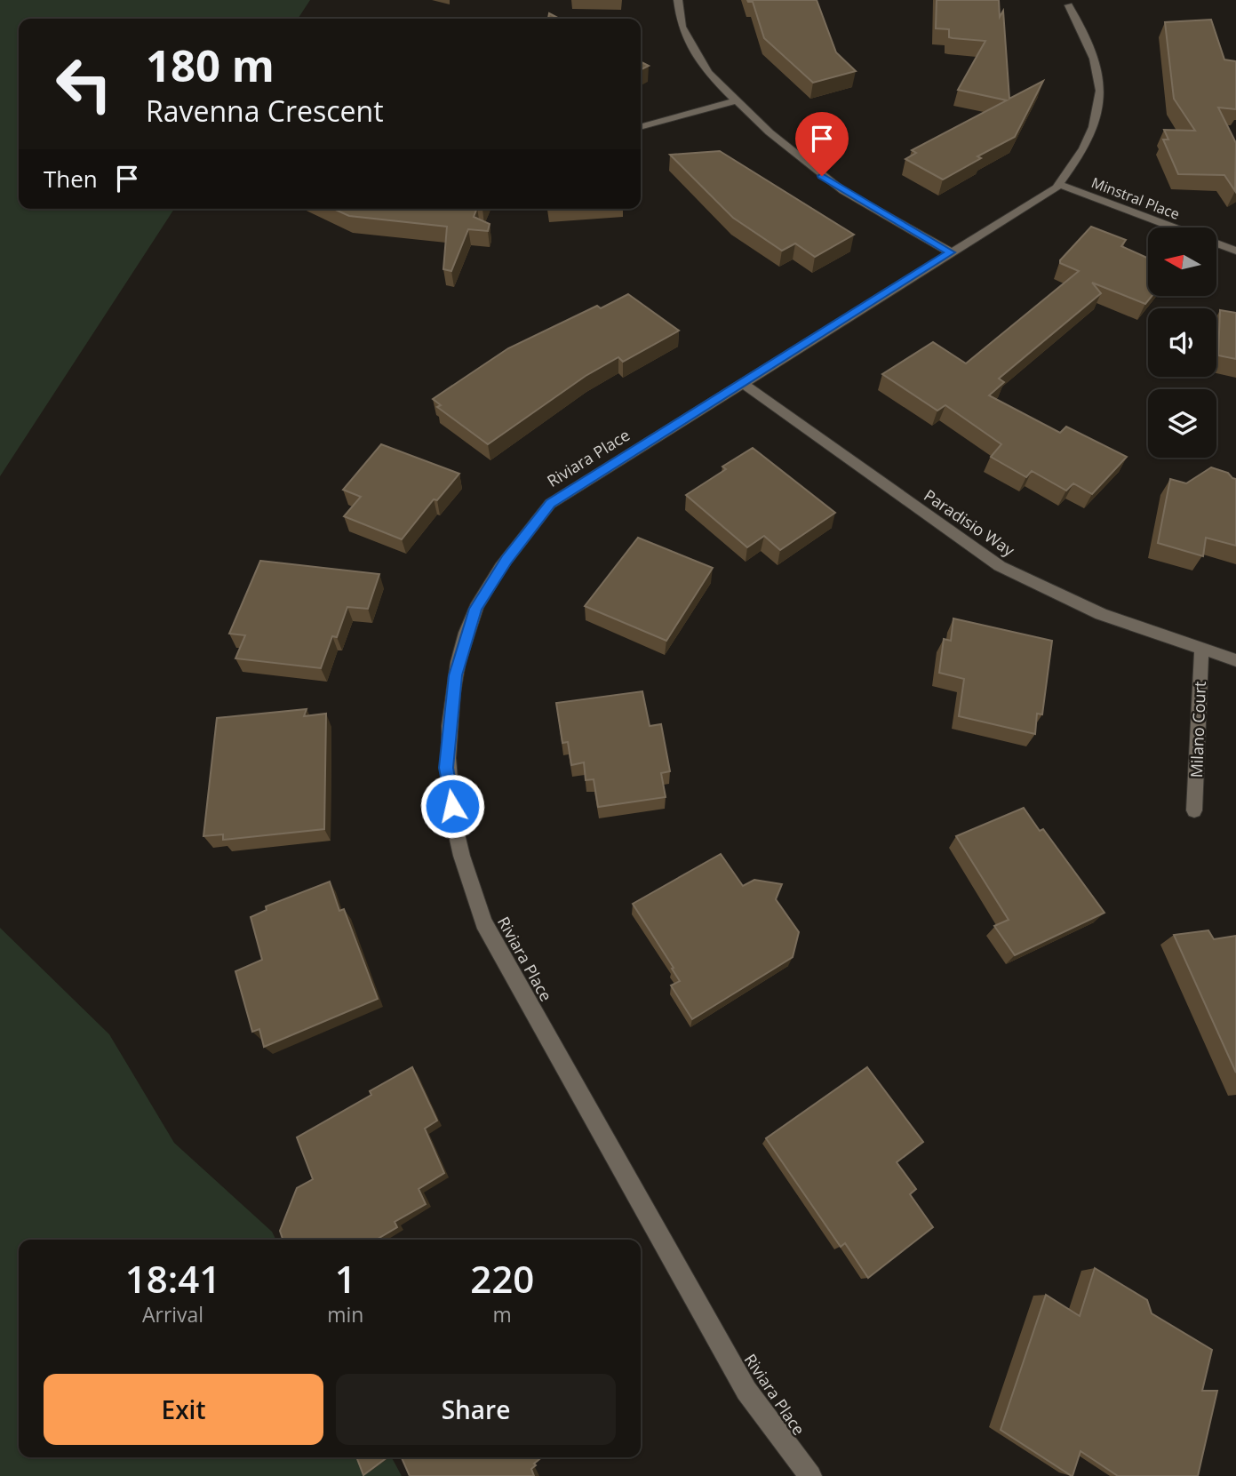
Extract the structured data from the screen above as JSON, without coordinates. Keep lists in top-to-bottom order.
{
  "streets": {
    "street": [
      "Minstral Place",
      "Riviara Place",
      "Paradisio Way",
      "Milano Court"
    ]
  },
  "crossings": [
    ["Minstral Place", "Riviara Place"],
    ["Riviara Place", "Paradisio Way"],
    ["Paradisio Way", "Milano Court"]
  ],
  "north": "left",
  "page": {
    "turn": ["180 m", "Ravenna Crescent"],
    "then": "Then",
    "eta": [
      "18:41",
      "Arrival",
      "1",
      "min",
      "220",
      "m"
    ],
    "buttons": ["Exit", "Share"]
  }
}
